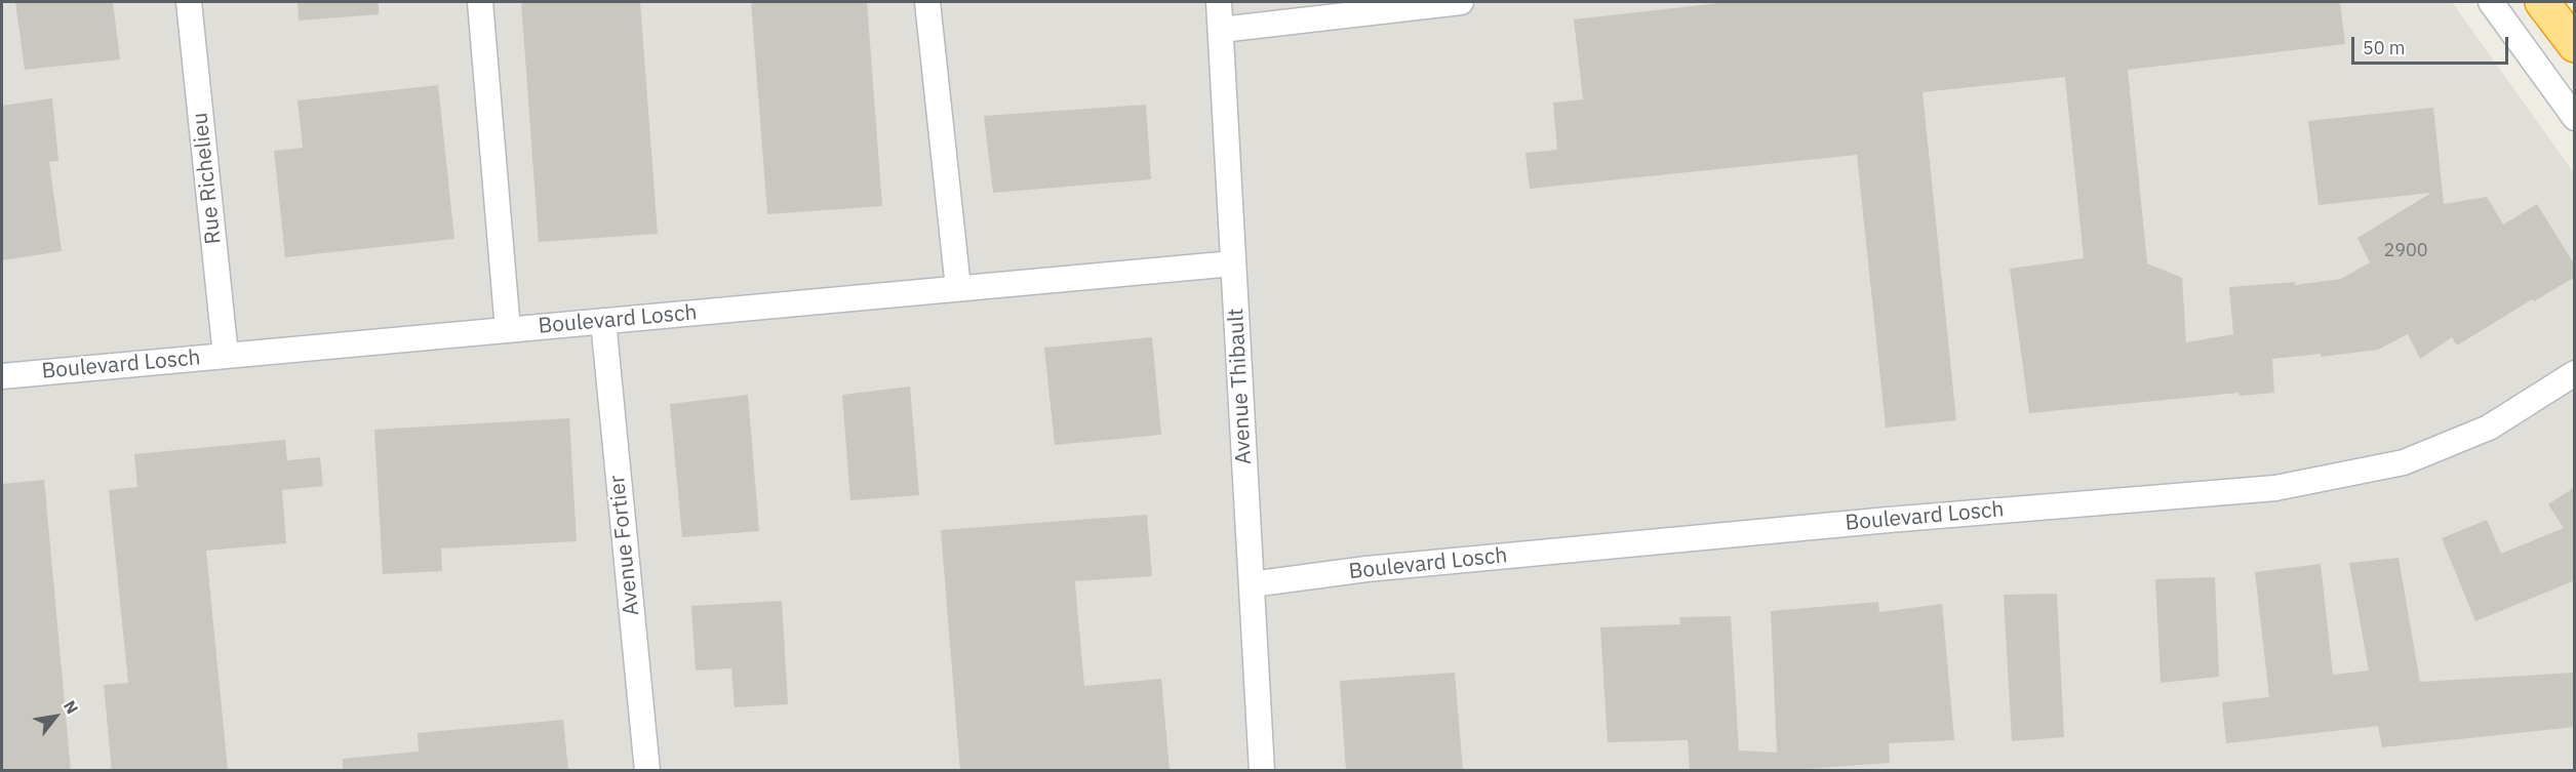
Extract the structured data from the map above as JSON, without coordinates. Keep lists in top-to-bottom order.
{
  "streets": {
    "street": [
      "Rue Richelieu",
      "Boulevard Losch",
      "Avenue Thibault",
      "Avenue Fortier"
    ]
  },
  "crossings": [
    ["Rue Richelieu", "Boulevard Losch"],
    ["Boulevard Losch", "Avenue Thibault"],
    ["Boulevard Losch", "Avenue Fortier"]
  ],
  "house_numbers": ["2900"],
  "scale_bar": "50 m",
  "north": "top right"
}
